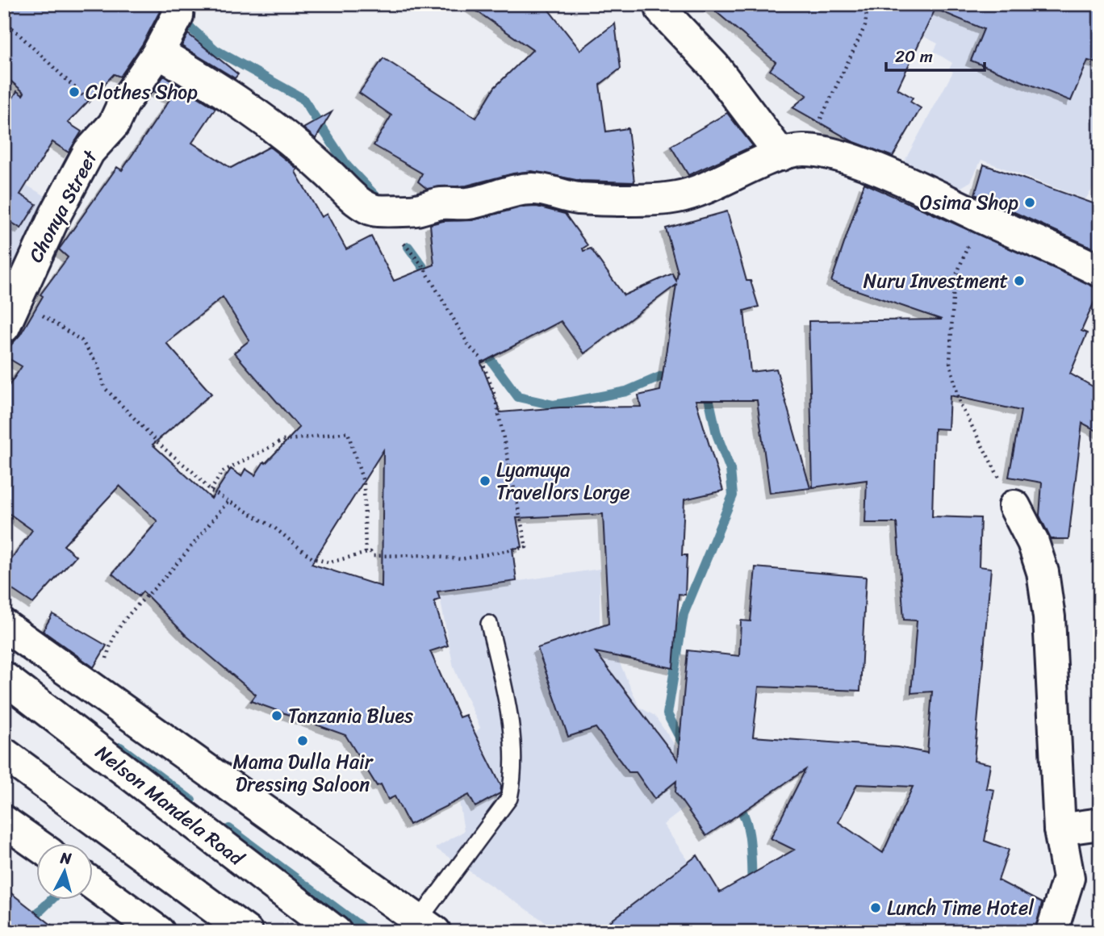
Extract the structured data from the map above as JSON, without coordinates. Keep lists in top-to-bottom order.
{
  "streets": {
    "street": ["Chonya Street", "Nelson Mandela Road"]
  },
  "places": [
    "Clothes Shop",
    "Osima Shop",
    "Nuru Investment",
    "Lyamuya Travellors Lorge",
    "Tanzania Blues",
    "Mama Dulla Hair Dressing Saloon",
    "Lunch Time Hotel"
  ],
  "scale_bar": "20 m",
  "north": "top"
}
